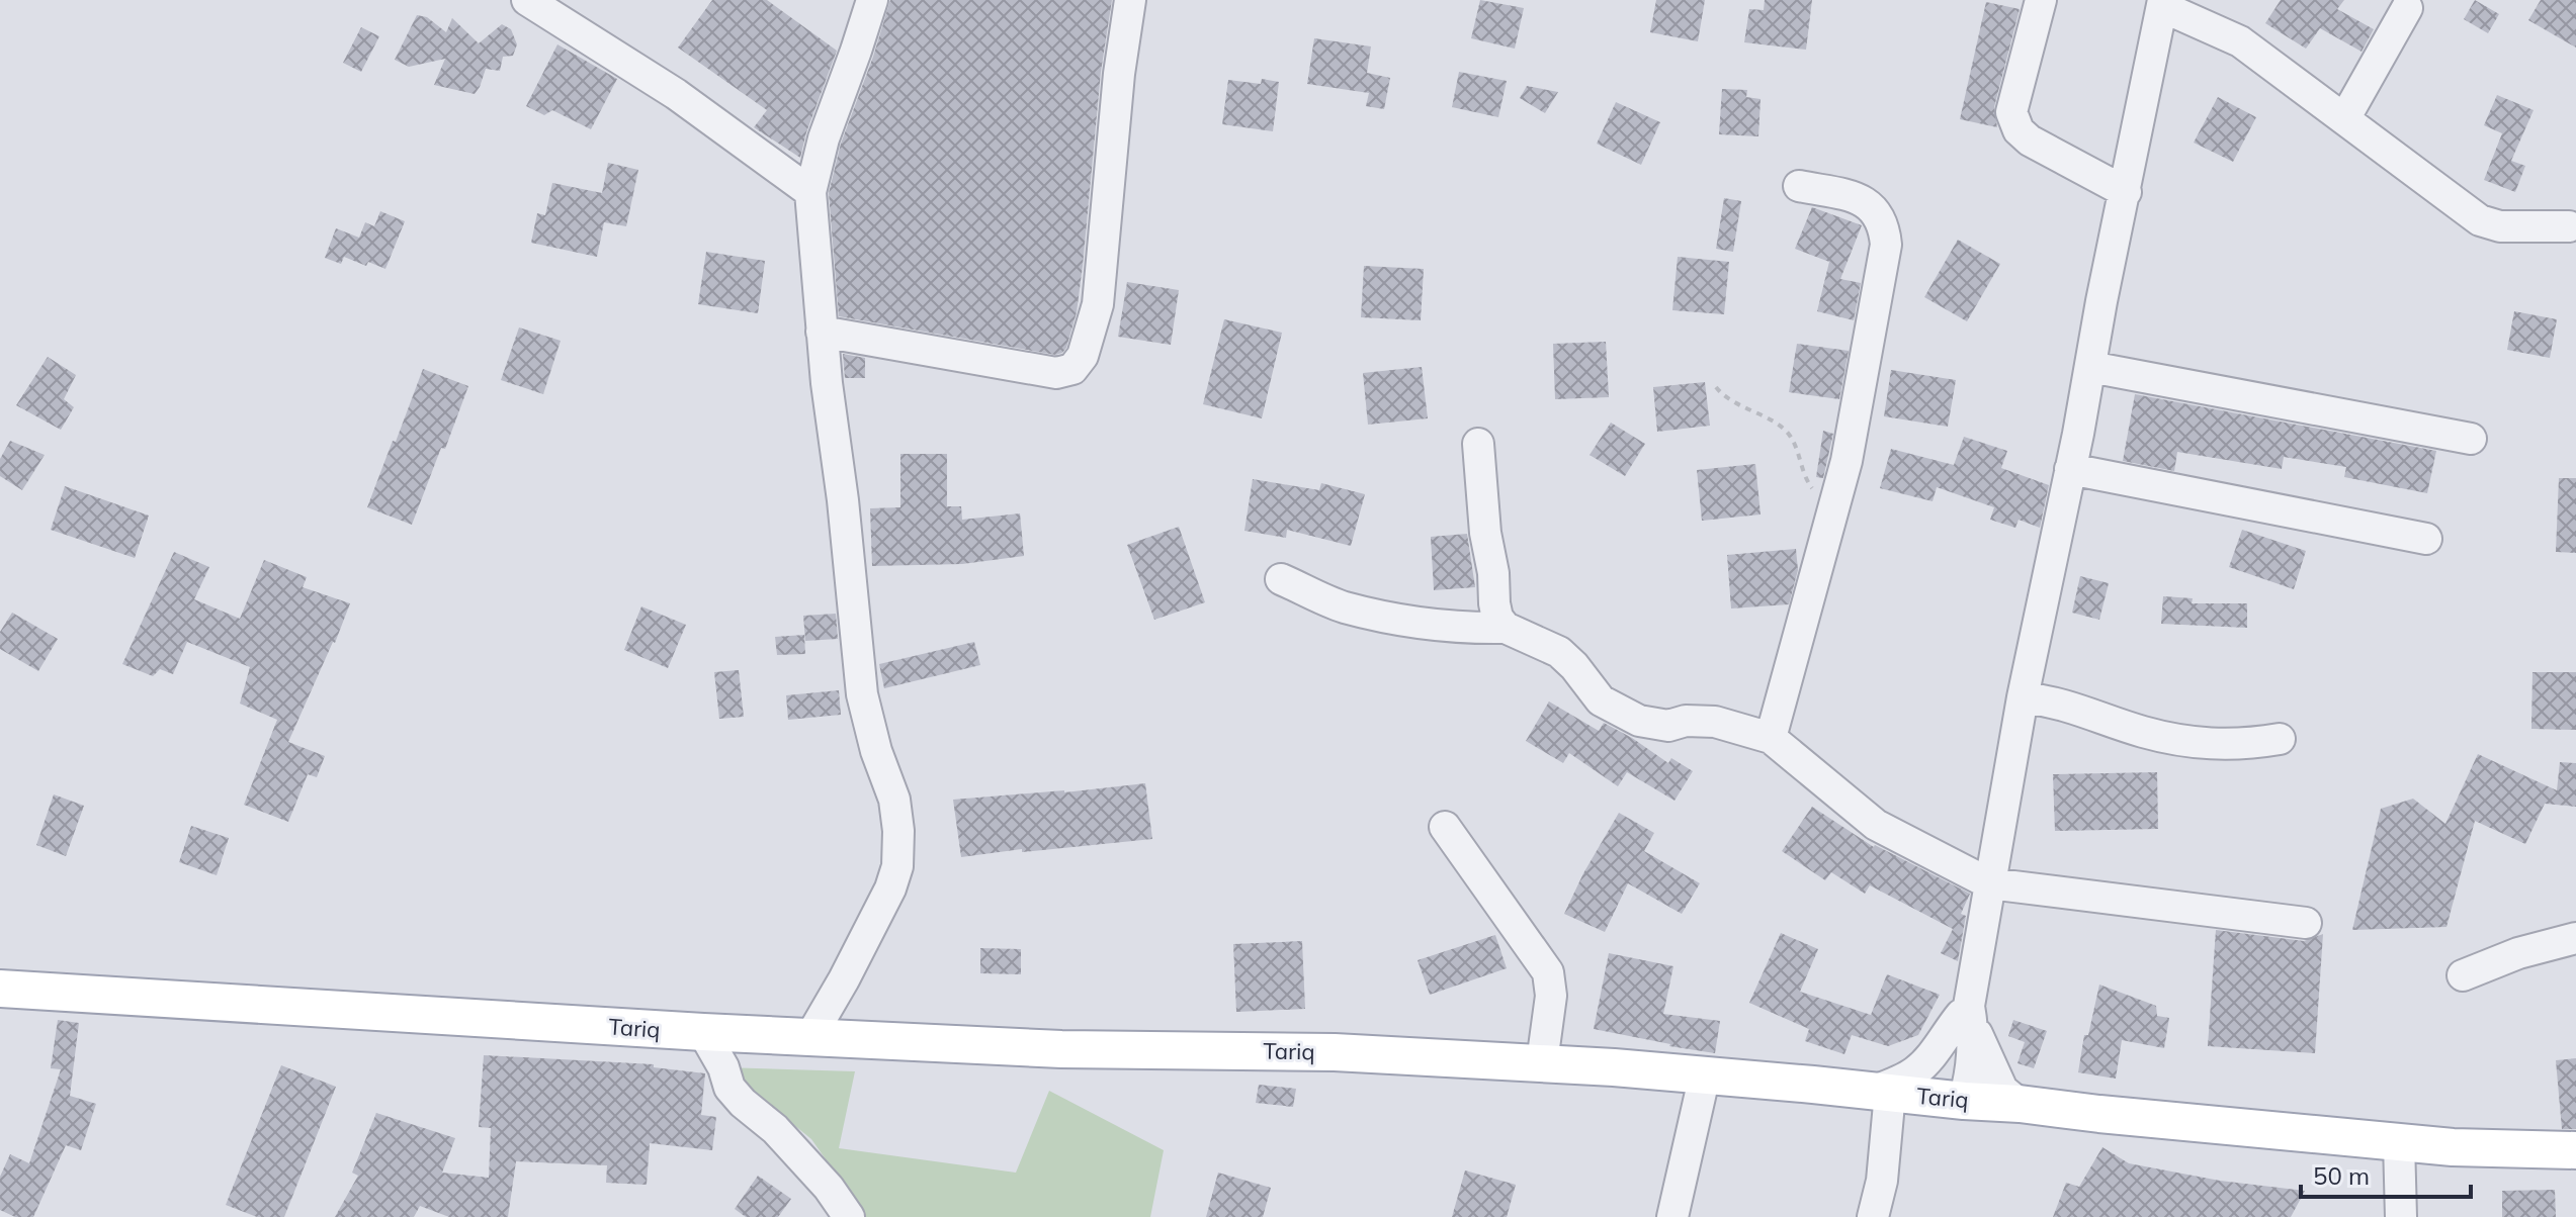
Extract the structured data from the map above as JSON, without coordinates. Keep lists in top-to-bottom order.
{
  "streets": {
    "main road": ["Tariq"]
  },
  "scale_bar": "50 m"
}
